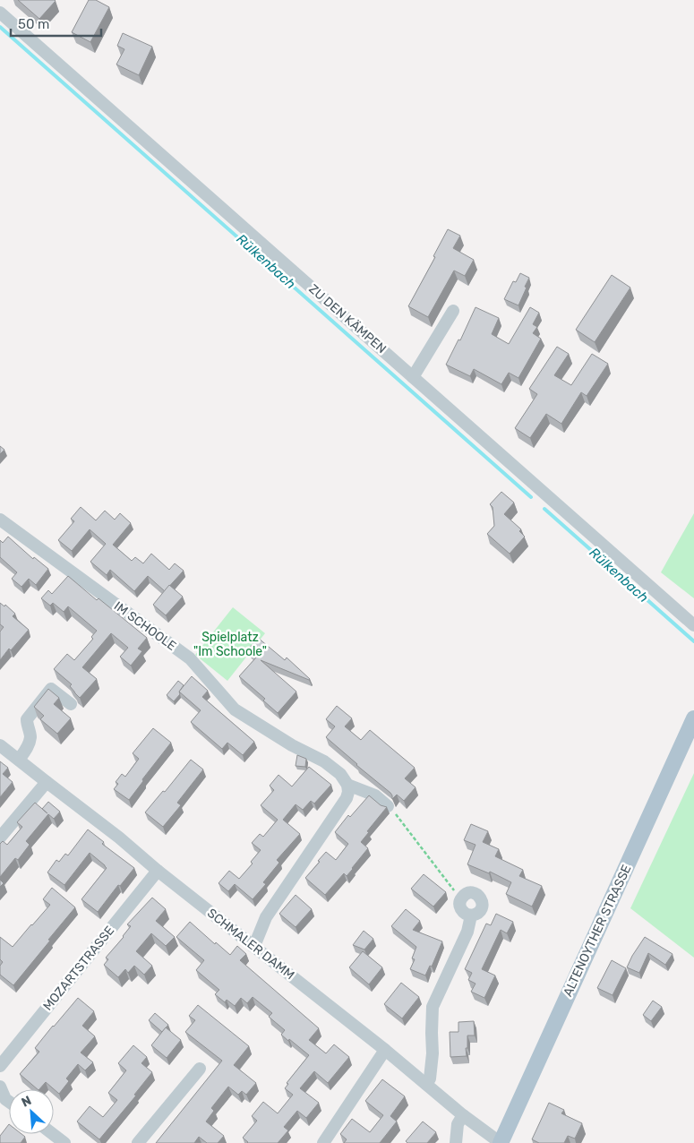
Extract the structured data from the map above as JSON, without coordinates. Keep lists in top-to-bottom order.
{
  "streets": {
    "main road": ["ALTENOYTHER STRASSE"],
    "street": [
      "ZU DEN KÄMPEN",
      "IM SCHOOLE",
      "SCHMALER DAMM",
      "MOZARTSTRASSE"
    ]
  },
  "crossings": [
    ["ALTENOYTHER STRASSE", "SCHMALER DAMM"],
    ["SCHMALER DAMM", "MOZARTSTRASSE"]
  ],
  "water": ["Rülkenbach"],
  "parks": ["Spielplatz \"Im Schoole\""],
  "scale_bar": "50 m",
  "north": "top left"
}
